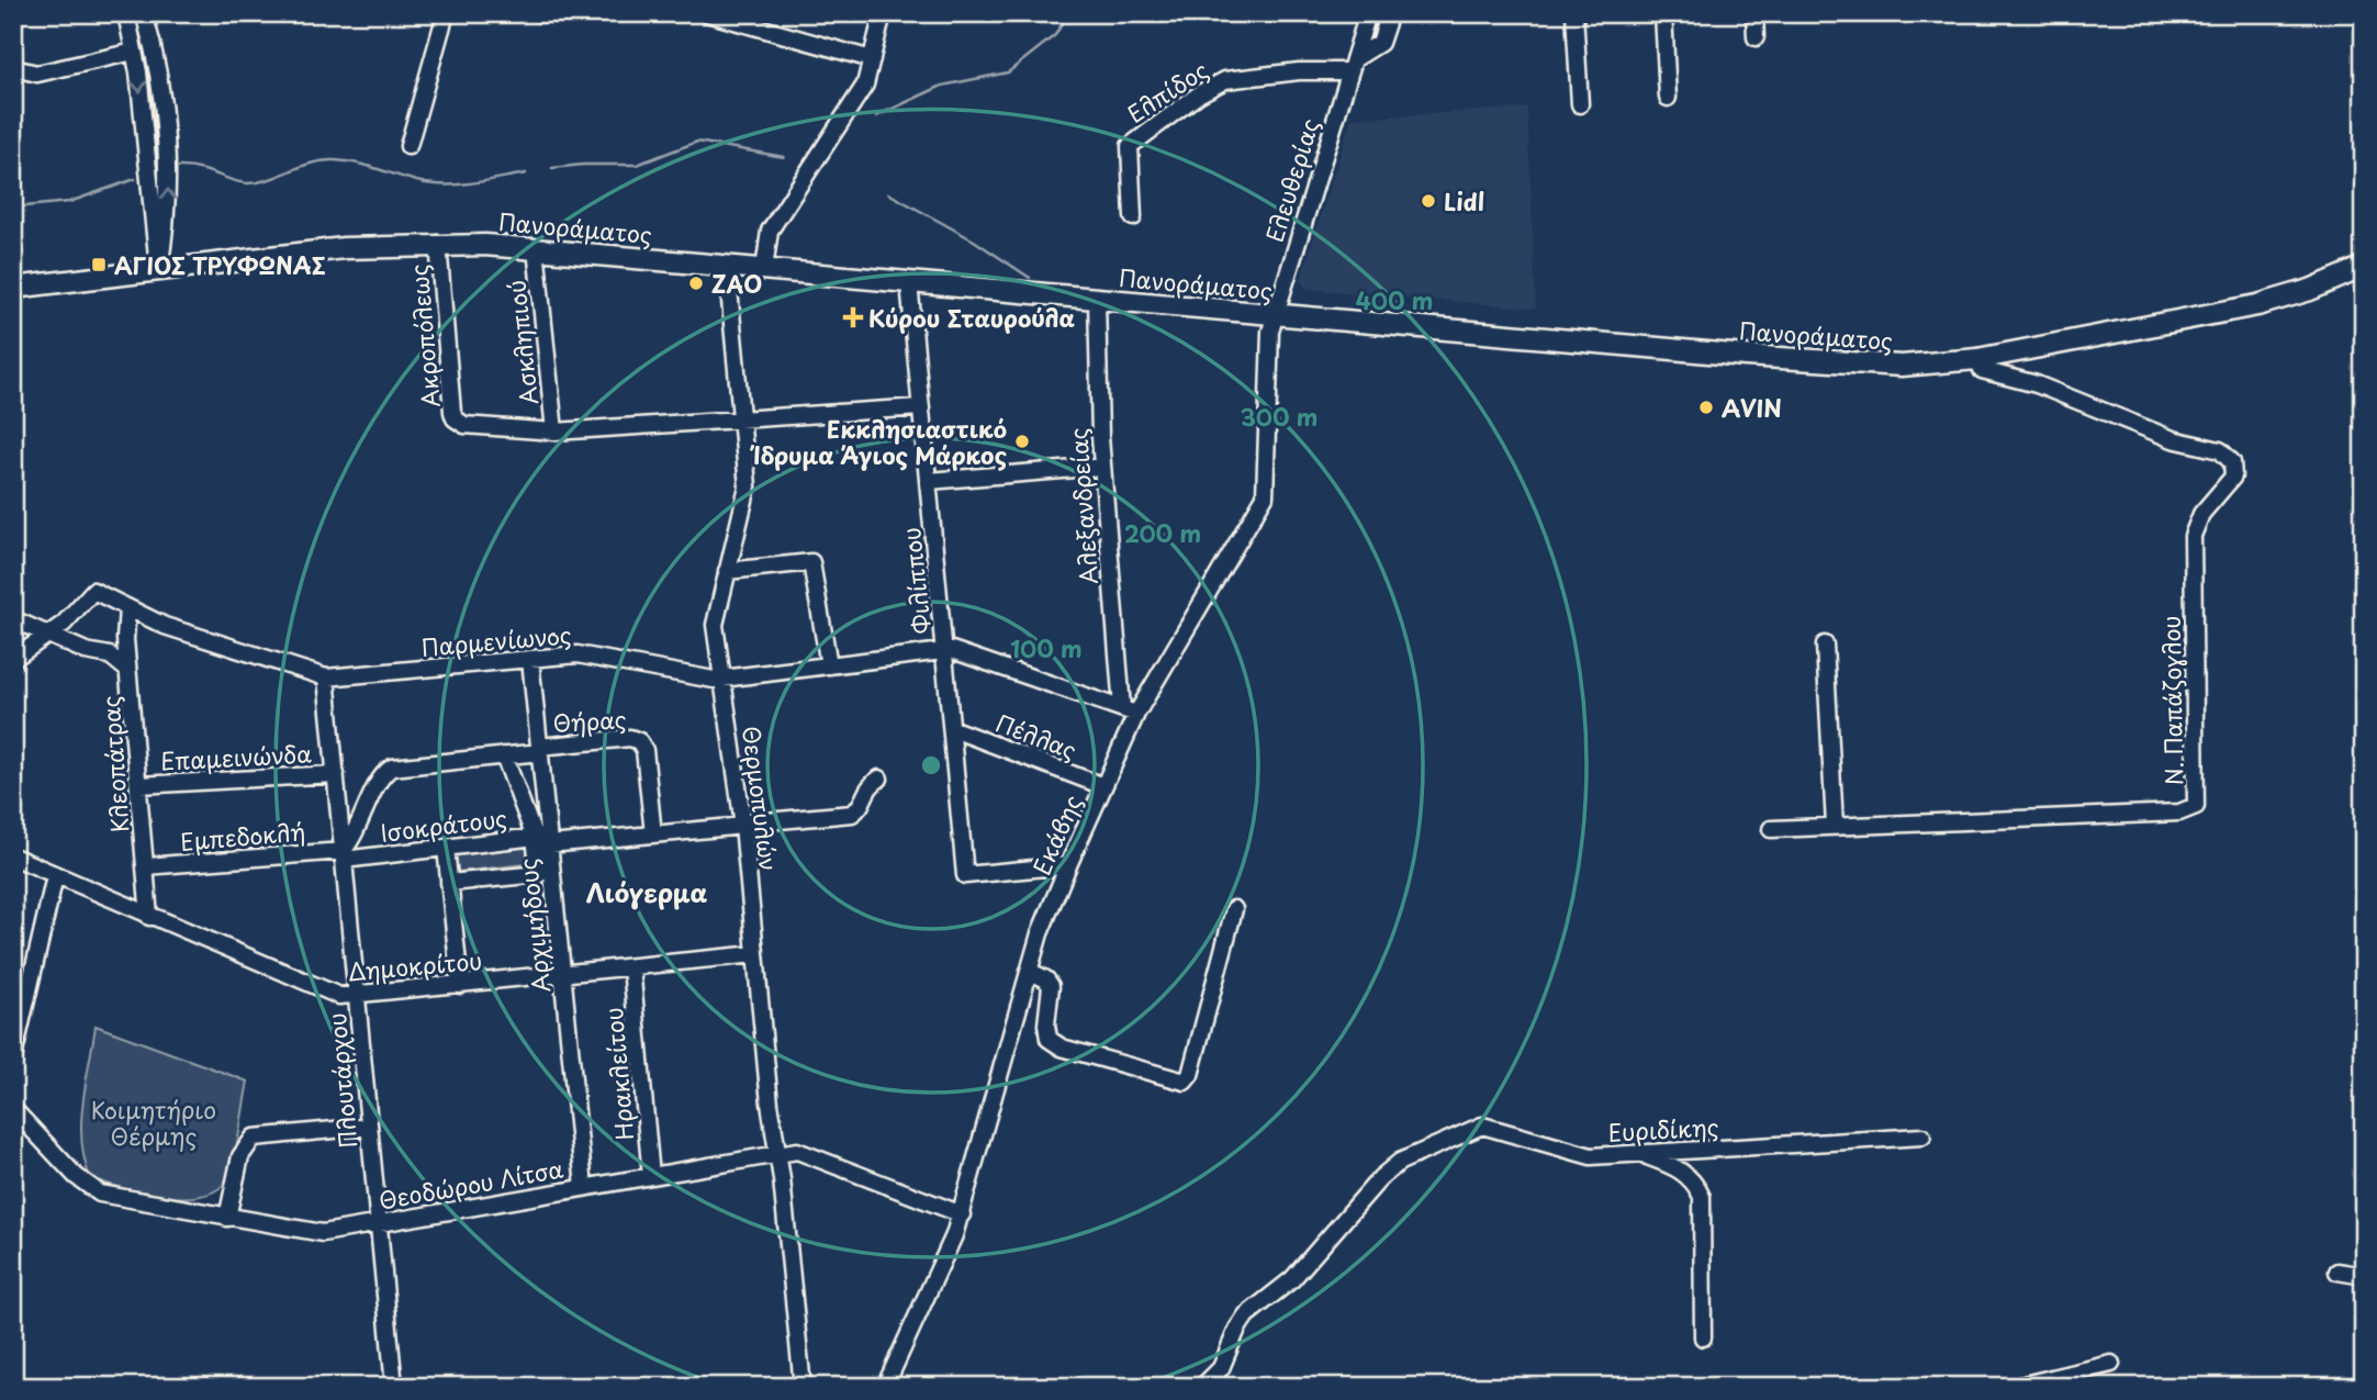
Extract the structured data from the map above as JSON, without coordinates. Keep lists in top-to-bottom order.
{
  "streets": {
    "main road": ["Πανοράματος"],
    "street": [
      "Ελπίδος",
      "Ελευθερίας",
      "Ακροπόλεως",
      "Ασκληπιού",
      "Αλεξανδρείας",
      "Φιλίππου",
      "Παρμενίωνος",
      "Ν. Παπάζογλου",
      "Θήρας",
      "Πέλλας",
      "Επαμεινώνδα",
      "Κλεοπάτρας",
      "Θερμοπυλών",
      "Ισοκράτους",
      "Εκάβης",
      "Εμπεδοκλή",
      "Αρχιμήδους",
      "Δημοκρίτου",
      "Ηρακλείτου",
      "Πλουτάρχου",
      "Ευριδίκης",
      "Θεοδώρου Λίτσα"
    ]
  },
  "crossings": [
    ["Ελπίδος", "Ελευθερίας"],
    ["Ελευθερίας", "Πανοράματος"],
    ["Ελευθερίας", "Εκάβης"],
    ["Πανοράματος", "Ακροπόλεως"],
    ["Πανοράματος", "Ασκληπιού"],
    ["Πανοράματος", "Αλεξανδρείας"],
    ["Πανοράματος", "Φιλίππου"],
    ["Πανοράματος", "Ν. Παπάζογλου"],
    ["Πανοράματος", "Θερμοπυλών"],
    ["Πανοράματος", "Εκάβης"],
    ["Ακροπόλεως", "Ασκληπιού"],
    ["Αλεξανδρείας", "Παρμενίωνος"],
    ["Αλεξανδρείας", "Εκάβης"],
    ["Φιλίππου", "Παρμενίωνος"],
    ["Φιλίππου", "Πέλλας"],
    ["Φιλίππου", "Εκάβης"],
    ["Παρμενίωνος", "Κλεοπάτρας"],
    ["Παρμενίωνος", "Θερμοπυλών"],
    ["Παρμενίωνος", "Εκάβης"],
    ["Παρμενίωνος", "Αρχιμήδους"],
    ["Παρμενίωνος", "Πλουτάρχου"],
    ["Θήρας", "Ισοκράτους"],
    ["Θήρας", "Αρχιμήδους"],
    ["Πέλλας", "Εκάβης"],
    ["Επαμεινώνδα", "Κλεοπάτρας"],
    ["Επαμεινώνδα", "Πλουτάρχου"],
    ["Κλεοπάτρας", "Εμπεδοκλή"],
    ["Κλεοπάτρας", "Δημοκρίτου"],
    ["Θερμοπυλών", "Ισοκράτους"],
    ["Θερμοπυλών", "Δημοκρίτου"],
    ["Θερμοπυλών", "Θεοδώρου Λίτσα"],
    ["Ισοκράτους", "Εμπεδοκλή"],
    ["Ισοκράτους", "Αρχιμήδους"],
    ["Ισοκράτους", "Πλουτάρχου"],
    ["Εκάβης", "Θεοδώρου Λίτσα"],
    ["Εμπεδοκλή", "Πλουτάρχου"],
    ["Αρχιμήδους", "Δημοκρίτου"],
    ["Αρχιμήδους", "Θεοδώρου Λίτσα"],
    ["Δημοκρίτου", "Ηρακλείτου"],
    ["Δημοκρίτου", "Πλουτάρχου"],
    ["Ηρακλείτου", "Θεοδώρου Λίτσα"],
    ["Πλουτάρχου", "Θεοδώρου Λίτσα"]
  ],
  "districts": ["Λιόγερμα"],
  "parks": ["Κοιμητήριο Θέρμης"],
  "places": {
    "other": [
      "Lidl",
      "ZAO",
      "AVIN",
      "Εκκλησιαστικό Ίδρυμα Άγιος Μάρκος"
    ],
    "transit": ["ΑΓΙΟΣ ΤΡΥΦΩΝΑΣ"],
    "health": ["Κύρου Σταυρούλα"]
  },
  "rings": [
    "400 m",
    "300 m",
    "200 m",
    "100 m"
  ]
}
